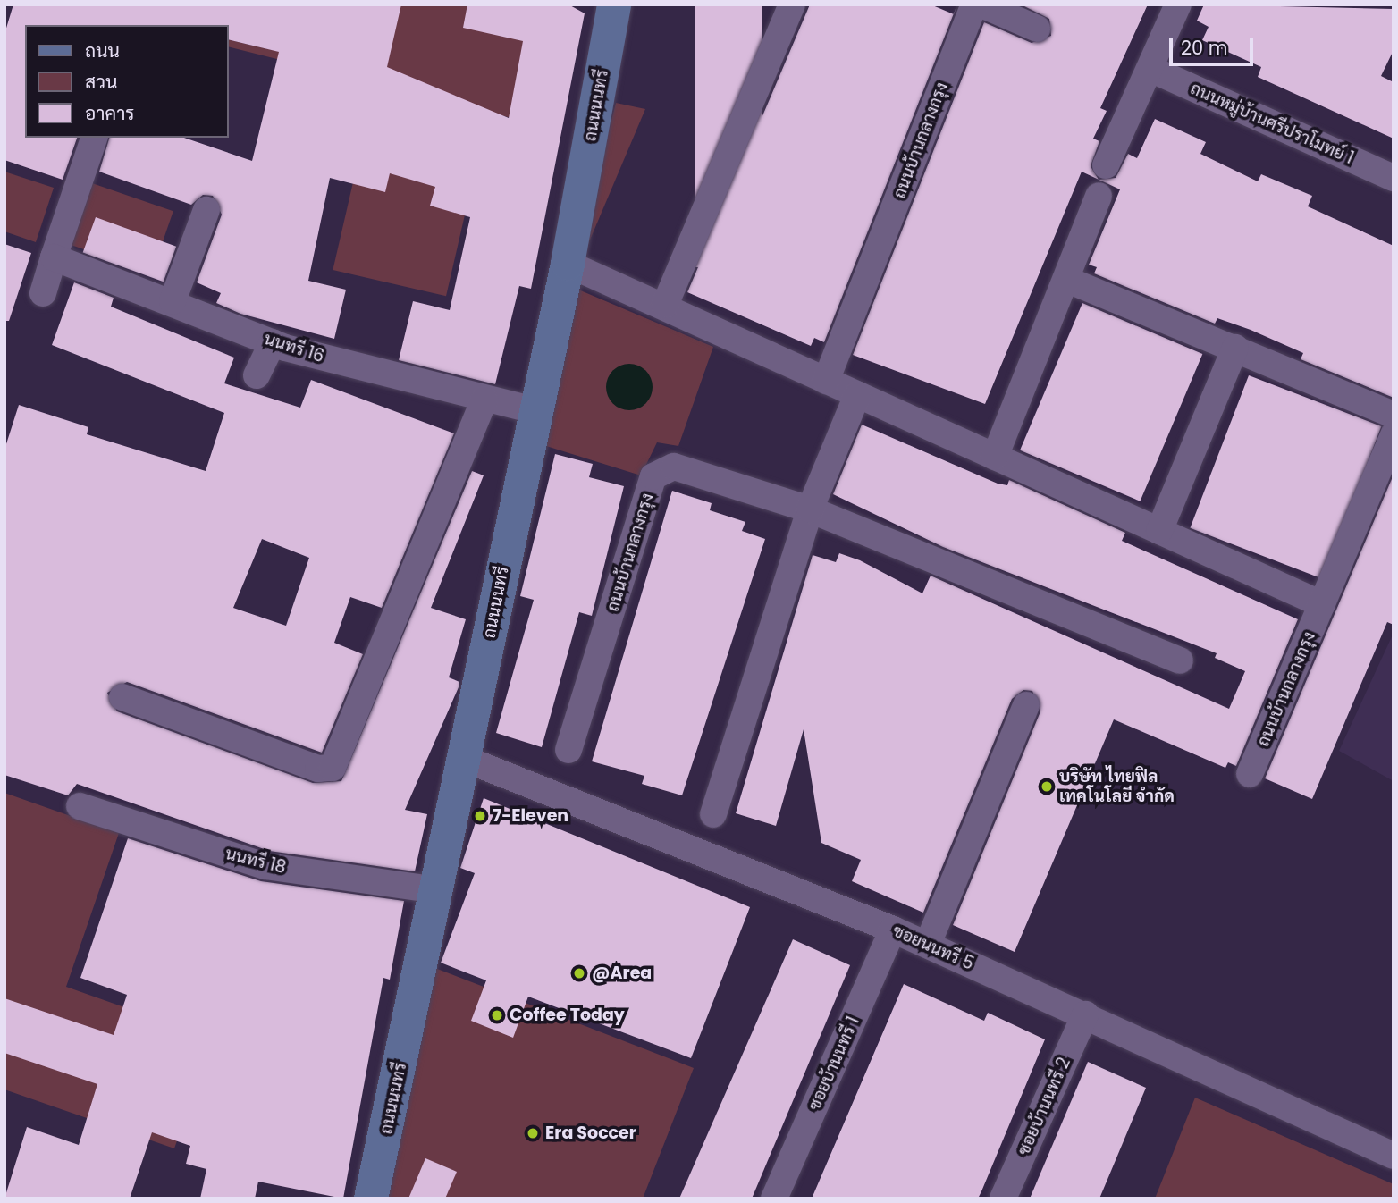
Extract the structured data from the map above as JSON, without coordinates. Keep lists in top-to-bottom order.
{
  "streets": {
    "street": [
      "ถนนนนทรี",
      "ถนนหมู่บ้านศรีปราโมทย์ 1",
      "ถนนบ้านกลางกรุง",
      "นนทรี 16",
      "นนทรี 18",
      "ซอยนนทรี 5",
      "ซอยบ้านนทรี 1",
      "ซอยบ้านนทรี 2"
    ]
  },
  "crossings": [
    ["ถนนนนทรี", "นนทรี 16"],
    ["ถนนนนทรี", "นนทรี 18"],
    ["ถนนนนทรี", "ซอยนนทรี 5"],
    ["ซอยนนทรี 5", "ซอยบ้านนทรี 1"],
    ["ซอยนนทรี 5", "ซอยบ้านนทรี 2"]
  ],
  "places": [
    "บริษัท ไทยฟิล เทคโนโลยี จำกัด",
    "7-Eleven",
    "@Area",
    "Coffee Today",
    "Era Soccer"
  ],
  "legend": ["ถนน", "สวน", "อาคาร"],
  "scale_bar": "20 m"
}
